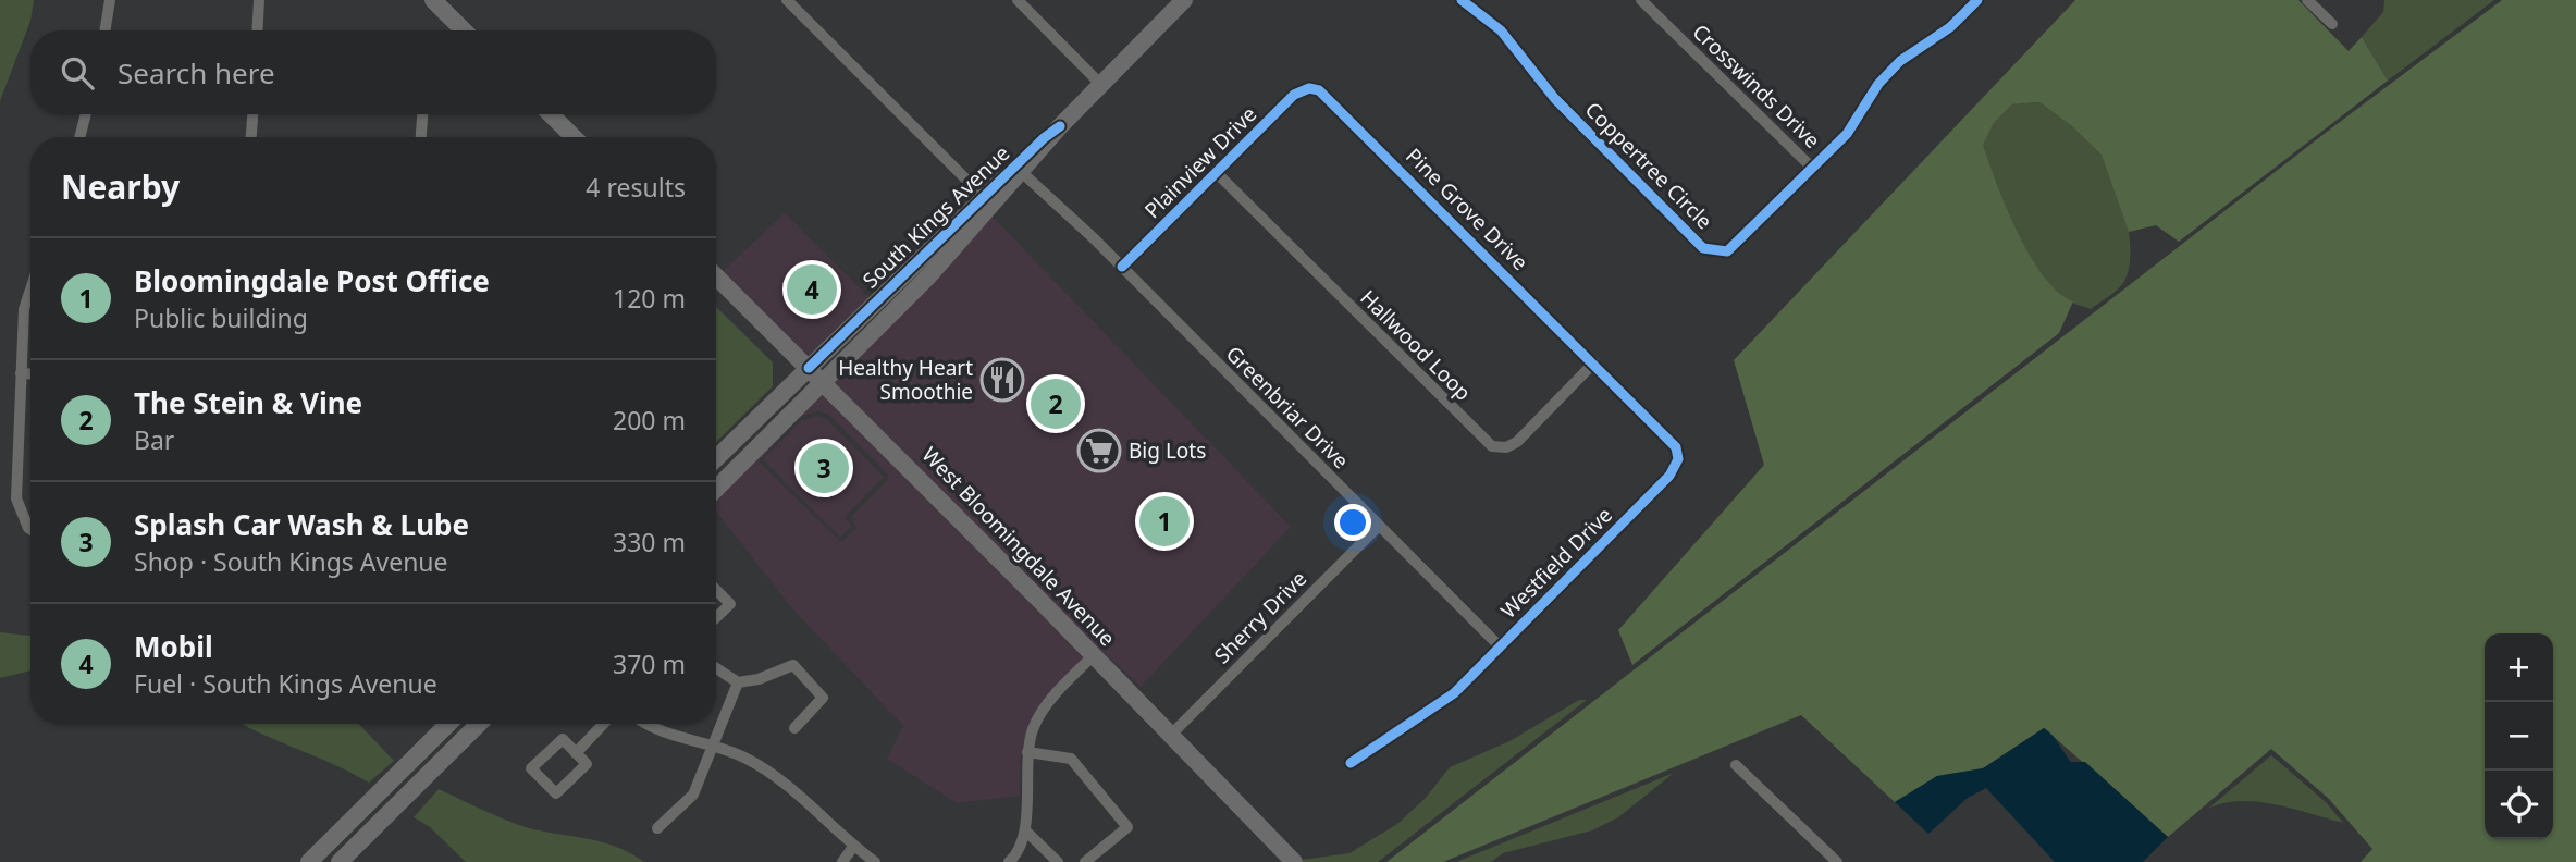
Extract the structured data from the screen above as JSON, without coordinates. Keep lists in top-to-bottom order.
{
  "streets": {
    "main road": ["South Kings Avenue", "West Bloomingdale Avenue"],
    "street": [
      "Crosswinds Drive",
      "Plainview Drive",
      "Coppertree Circle",
      "Pine Grove Drive",
      "Hallwood Loop",
      "Greenbriar Drive",
      "Westfield Drive",
      "Sherry Drive"
    ]
  },
  "crossings": [
    ["Crosswinds Drive", "Coppertree Circle"],
    ["Plainview Drive", "Pine Grove Drive"],
    ["Plainview Drive", "Hallwood Loop"],
    ["Plainview Drive", "Greenbriar Drive"],
    ["Pine Grove Drive", "Hallwood Loop"],
    ["Pine Grove Drive", "Westfield Drive"],
    ["South Kings Avenue", "Greenbriar Drive"],
    ["South Kings Avenue", "West Bloomingdale Avenue"],
    ["Hallwood Loop", "Westfield Drive"],
    ["Greenbriar Drive", "Westfield Drive"],
    ["Greenbriar Drive", "Sherry Drive"],
    ["West Bloomingdale Avenue", "Sherry Drive"]
  ],
  "places": {
    "restaurant": ["Healthy Heart Smoothie"],
    "supermarket": ["Big Lots"]
  },
  "page": {
    "search": "Search here",
    "heading": ["Nearby", "4 results"],
    "list": [
      {
        "mark": "1",
        "name": "Bloomingdale Post Office",
        "note": "Public building",
        "value": "120 m"
      },
      {
        "mark": "2",
        "name": "The Stein & Vine",
        "note": "Bar",
        "value": "200 m"
      },
      {
        "mark": "3",
        "name": "Splash Car Wash & Lube",
        "note": "Shop · South Kings Avenue",
        "value": "330 m"
      },
      {
        "mark": "4",
        "name": "Mobil",
        "note": "Fuel · South Kings Avenue",
        "value": "370 m"
      }
    ],
    "pins": [
      "4",
      "2",
      "3",
      "1"
    ],
    "map_buttons": ["+", "−"]
  }
}
